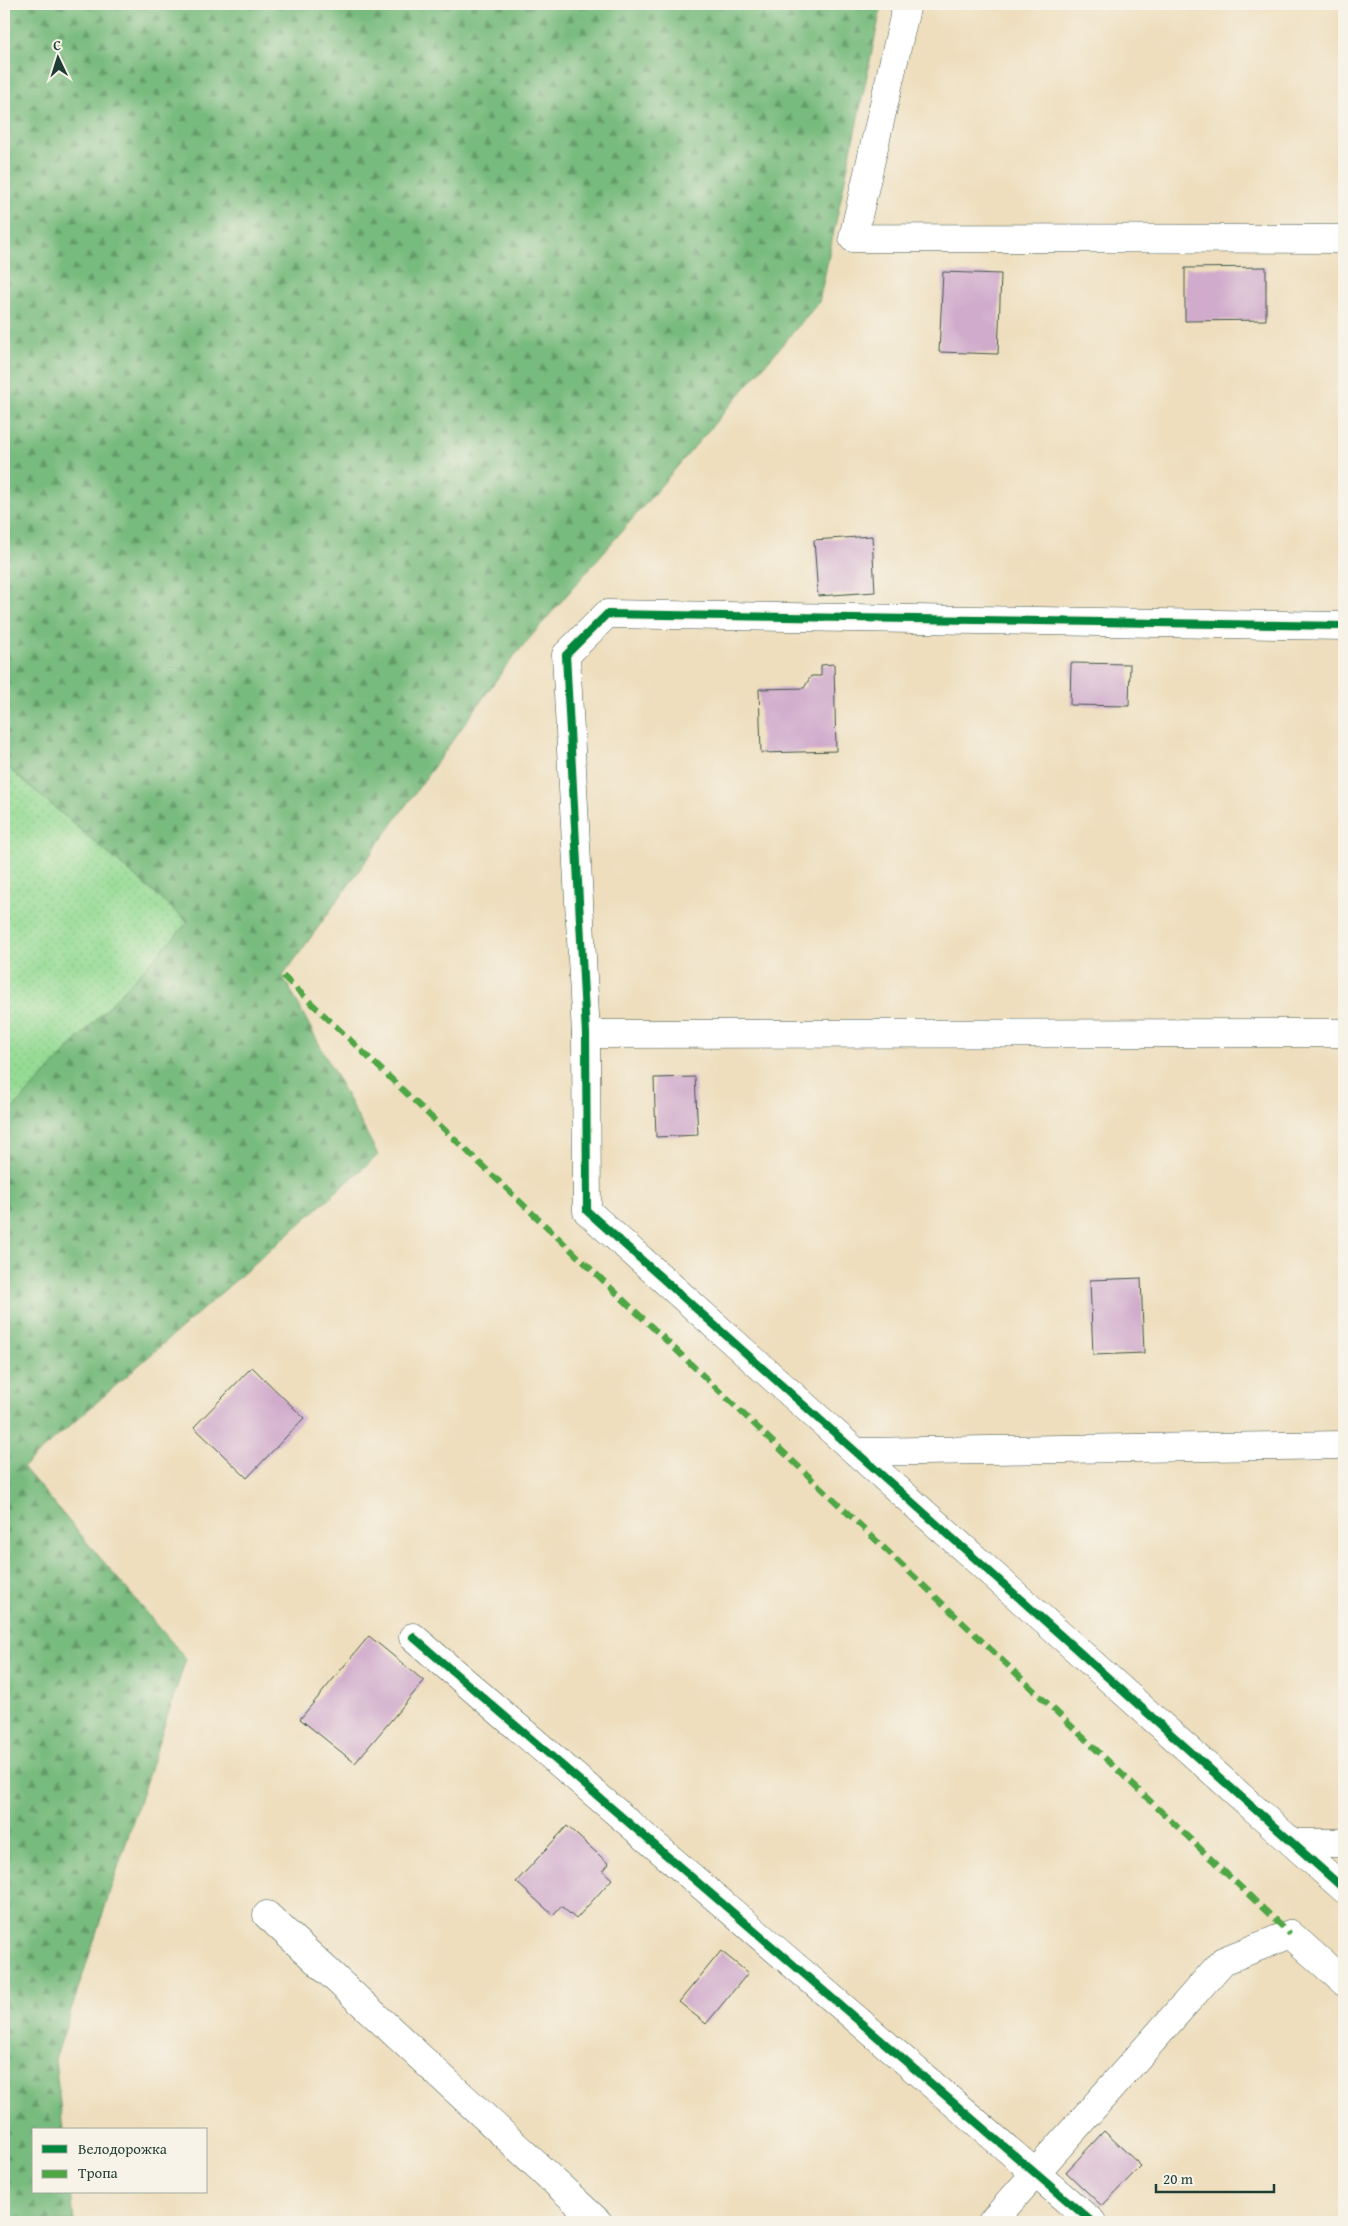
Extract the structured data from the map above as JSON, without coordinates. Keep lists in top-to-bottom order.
{
  "legend": ["Велодорожка", "Тропа"],
  "scale_bar": "20 m",
  "north": "top"
}
